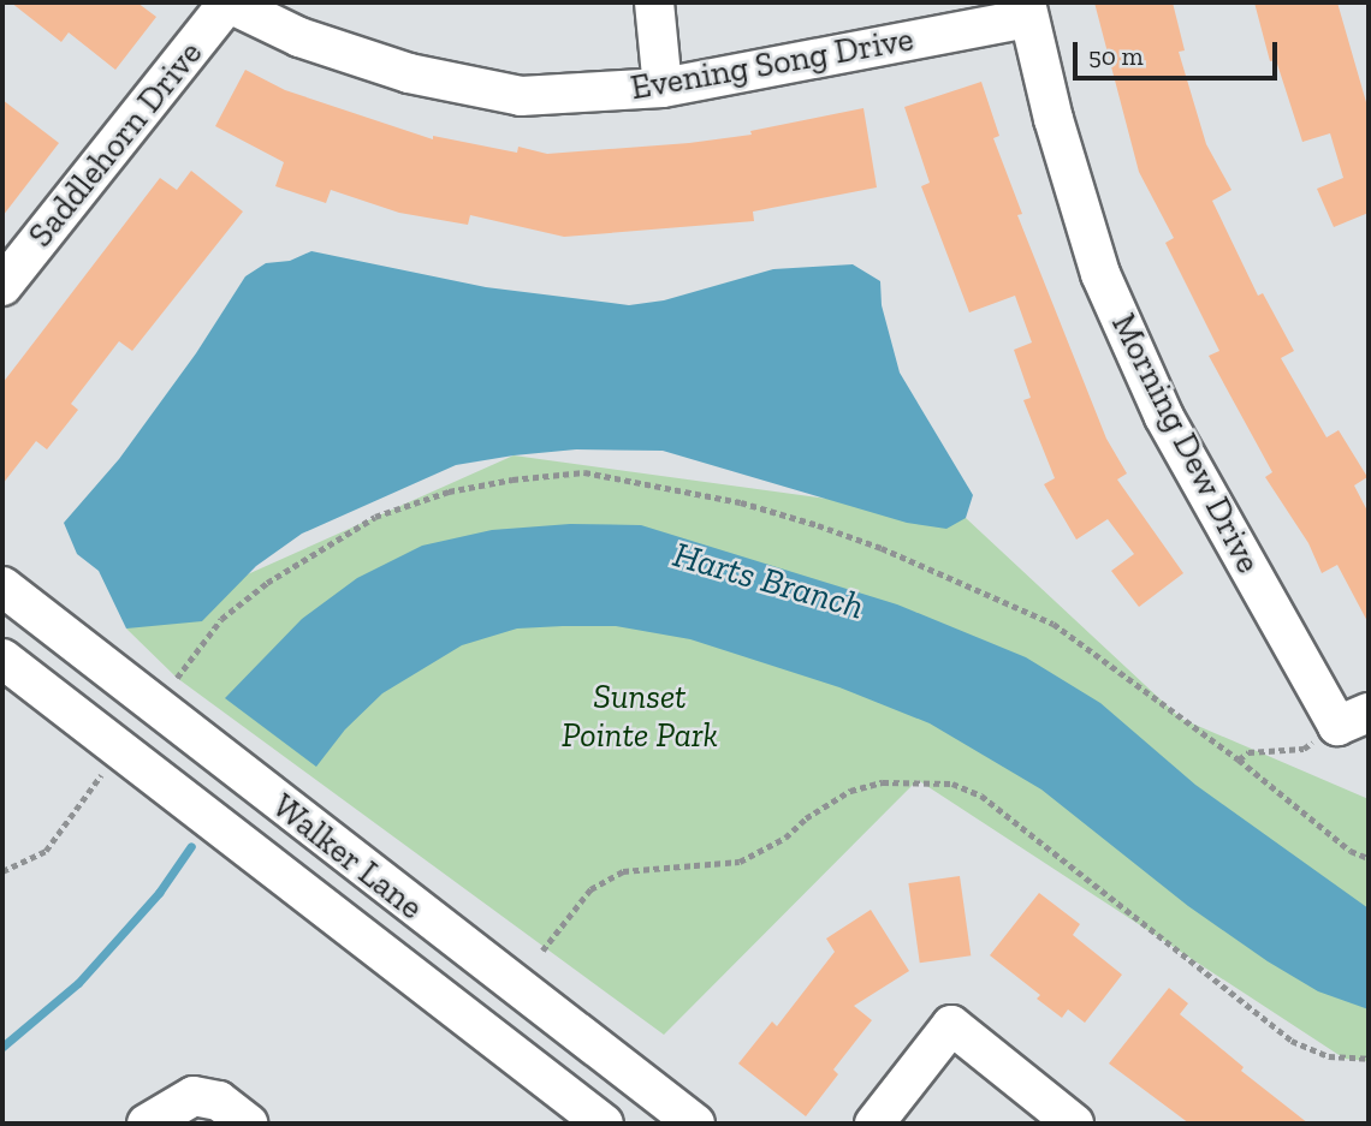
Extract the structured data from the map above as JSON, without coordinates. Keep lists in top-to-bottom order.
{
  "streets": {
    "street": [
      "Evening Song Drive",
      "Saddlehorn Drive",
      "Morning Dew Drive",
      "Walker Lane"
    ]
  },
  "crossings": [
    ["Evening Song Drive", "Saddlehorn Drive"],
    ["Evening Song Drive", "Morning Dew Drive"]
  ],
  "water": ["Harts Branch"],
  "parks": ["Sunset Pointe Park"],
  "scale_bar": "50 m"
}
